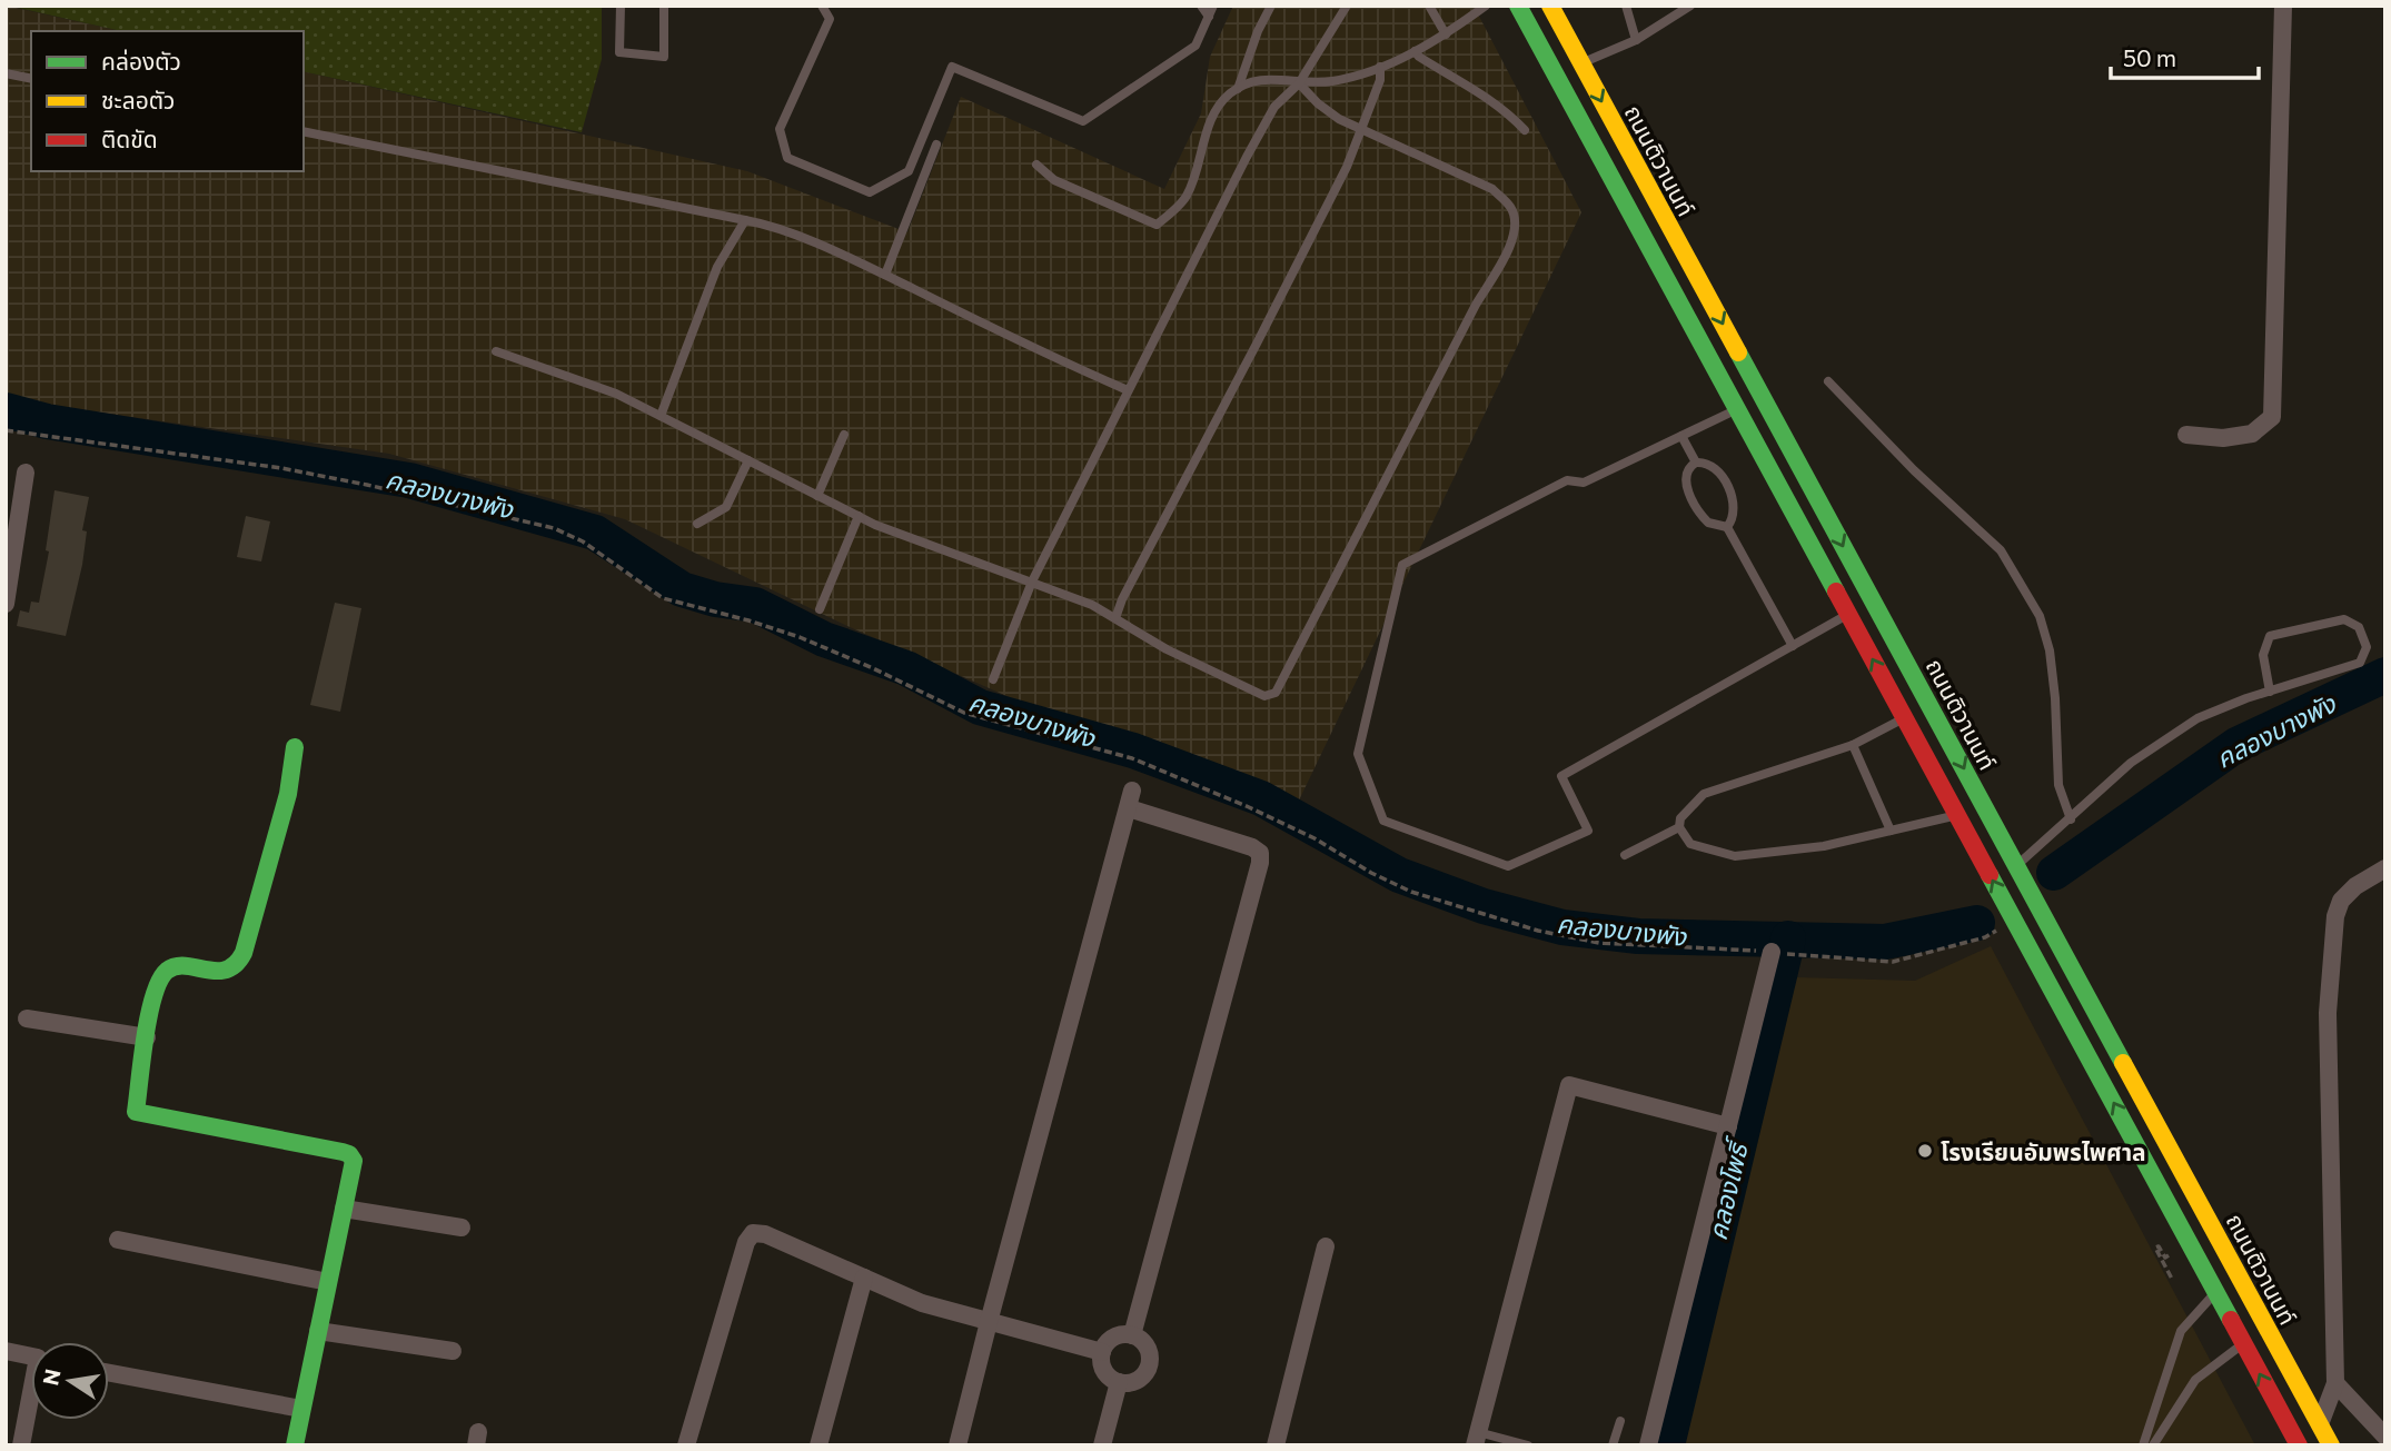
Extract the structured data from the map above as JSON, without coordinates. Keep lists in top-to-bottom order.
{
  "streets": {
    "main road": ["ถนนติวานนท์"]
  },
  "water": ["คลองบางพัง", "คลองโพธิ์"],
  "places": ["โรงเรียนอัมพรไพศาล"],
  "legend": ["คล่องตัว", "ชะลอตัว", "ติดขัด"],
  "scale_bar": "50 m",
  "north": "left"
}
